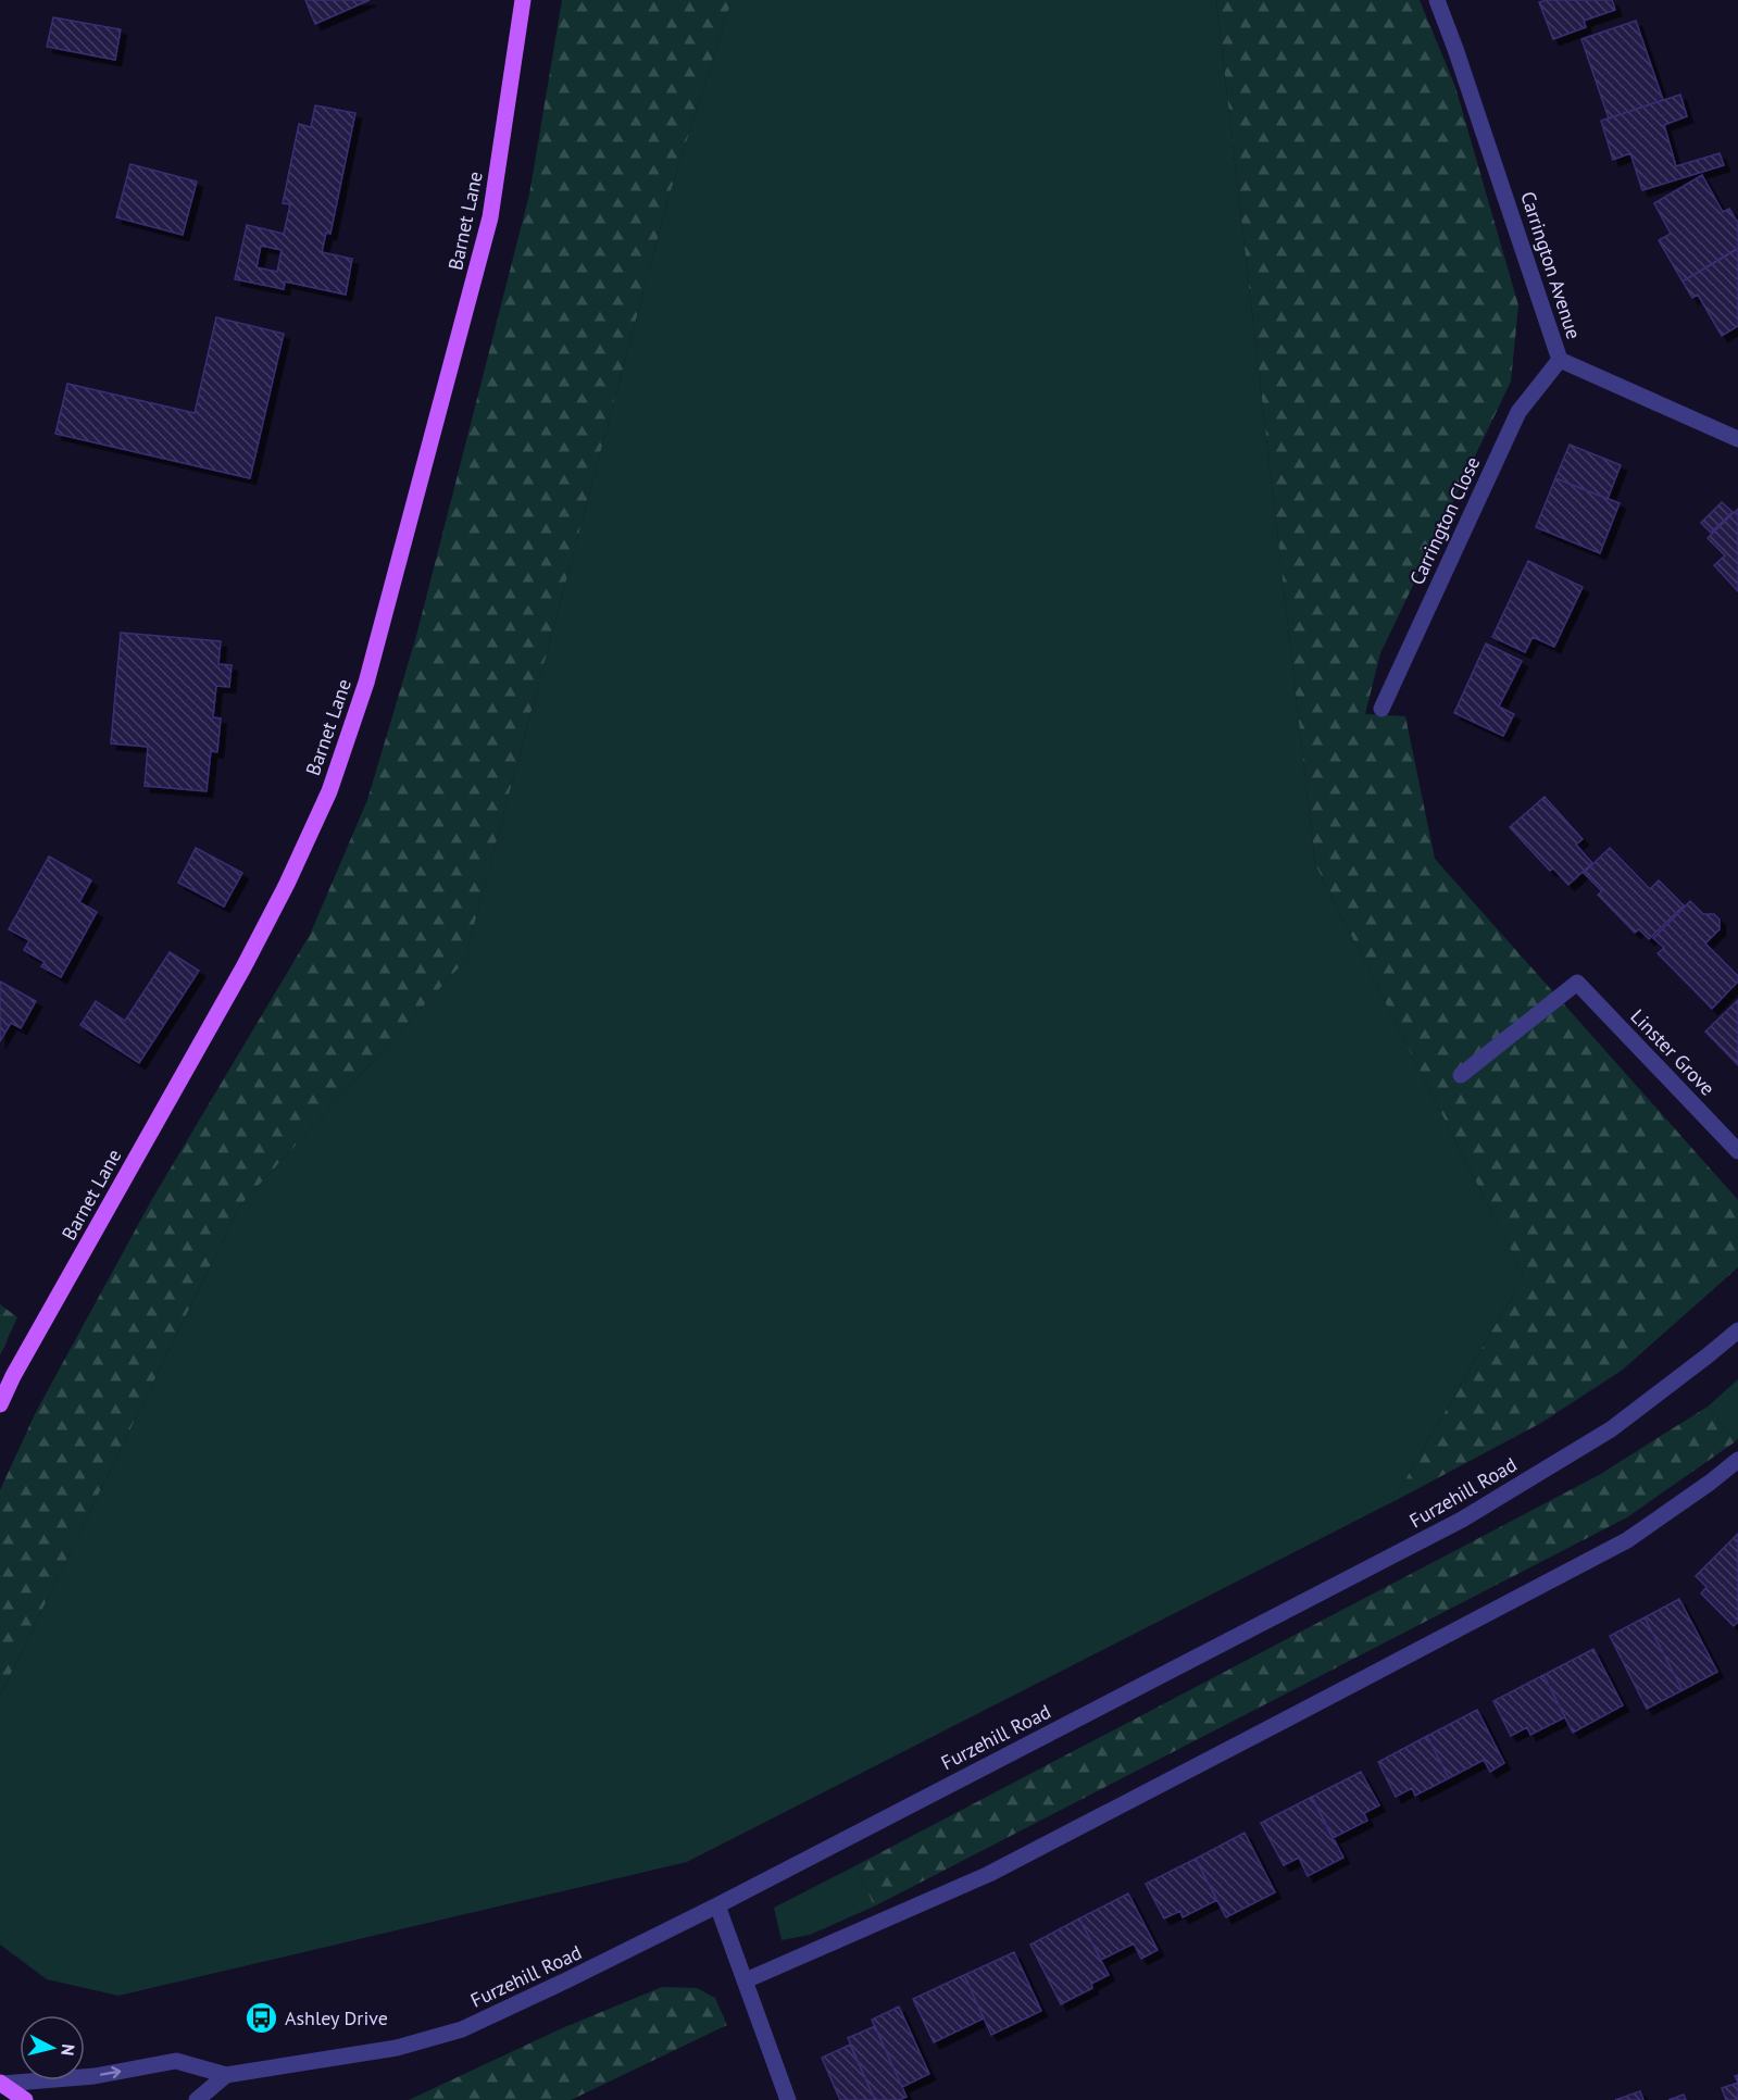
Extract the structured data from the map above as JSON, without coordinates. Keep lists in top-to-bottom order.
{
  "streets": {
    "main road": ["Barnet Lane"],
    "street": [
      "Carrington Avenue",
      "Carrington Close",
      "Linster Grove",
      "Furzehill Road"
    ]
  },
  "crossings": [
    ["Carrington Avenue", "Carrington Close"]
  ],
  "places": {
    "bus stop": ["Ashley Drive"]
  },
  "north": "right"
}
